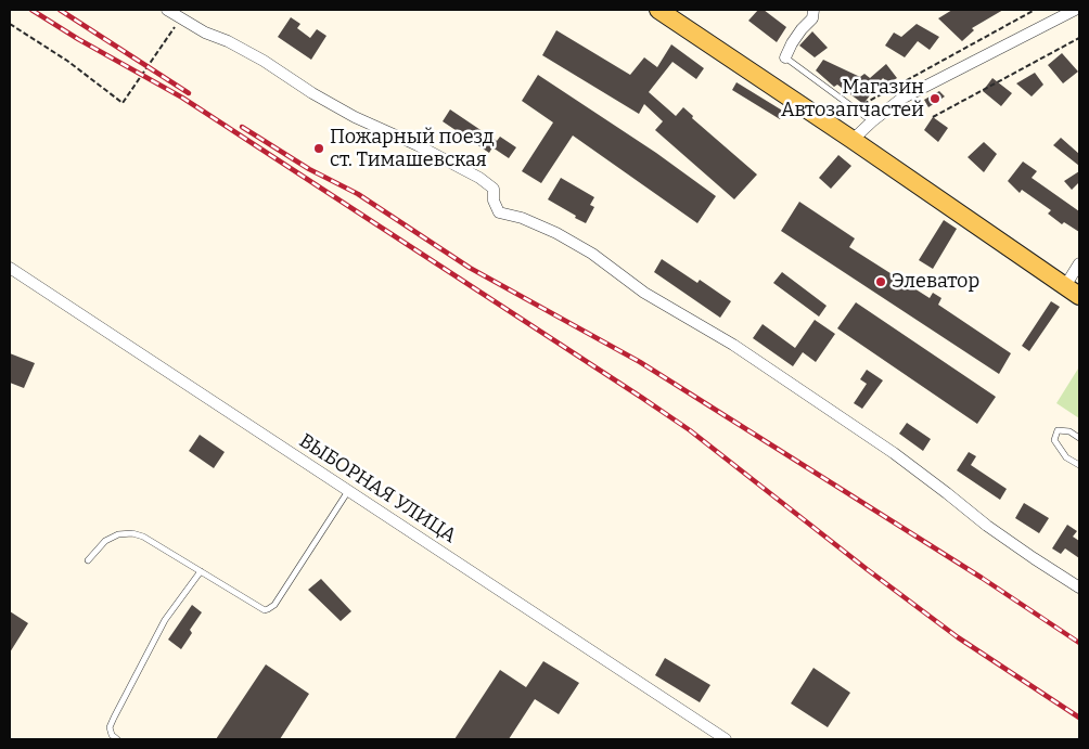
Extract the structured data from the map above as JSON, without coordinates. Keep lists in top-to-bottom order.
{
  "streets": {
    "street": ["ВЫБОРНАЯ УЛИЦА"]
  },
  "places": ["Магазин Автозапчастей", "Пожарный поезд ст. Тимашевская", "Элеватор"]
}
